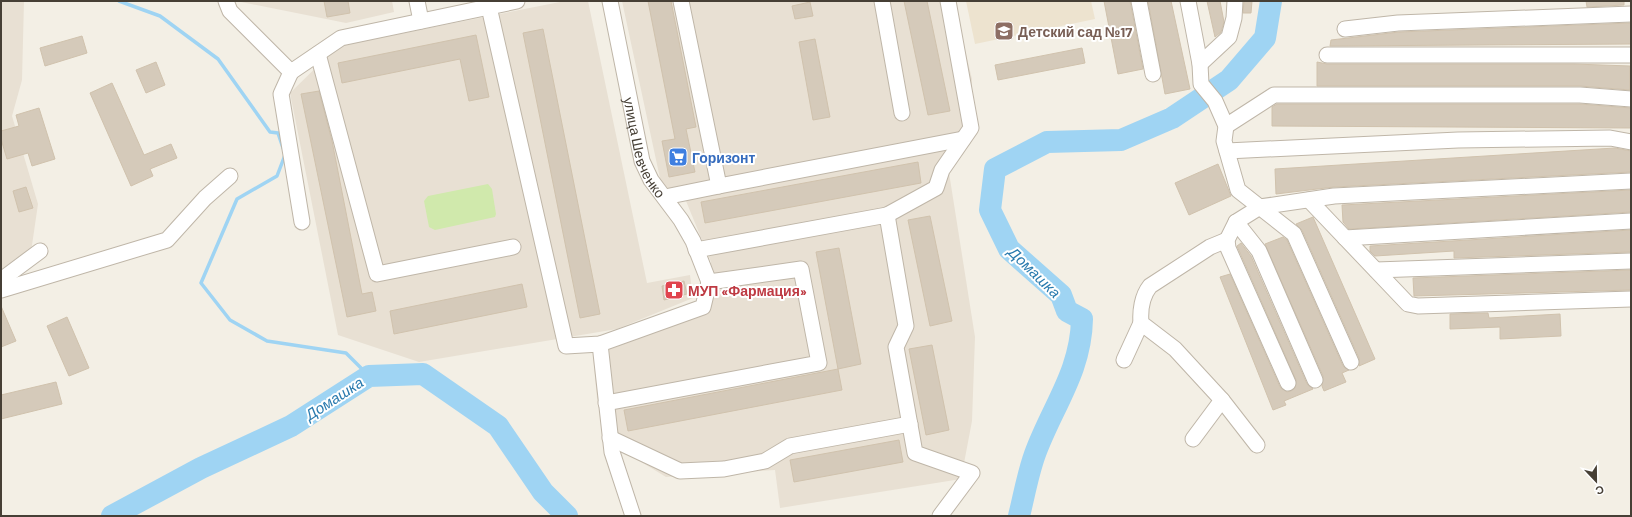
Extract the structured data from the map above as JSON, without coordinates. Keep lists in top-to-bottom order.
{
  "streets": {
    "street": ["улица Шевченко"]
  },
  "water": ["Домашка"],
  "places": {
    "school or university": ["Детский сад №17"],
    "supermarket": ["Горизонт"],
    "pharmacy": ["МУП «Фармация»"]
  },
  "north": "bottom"
}
